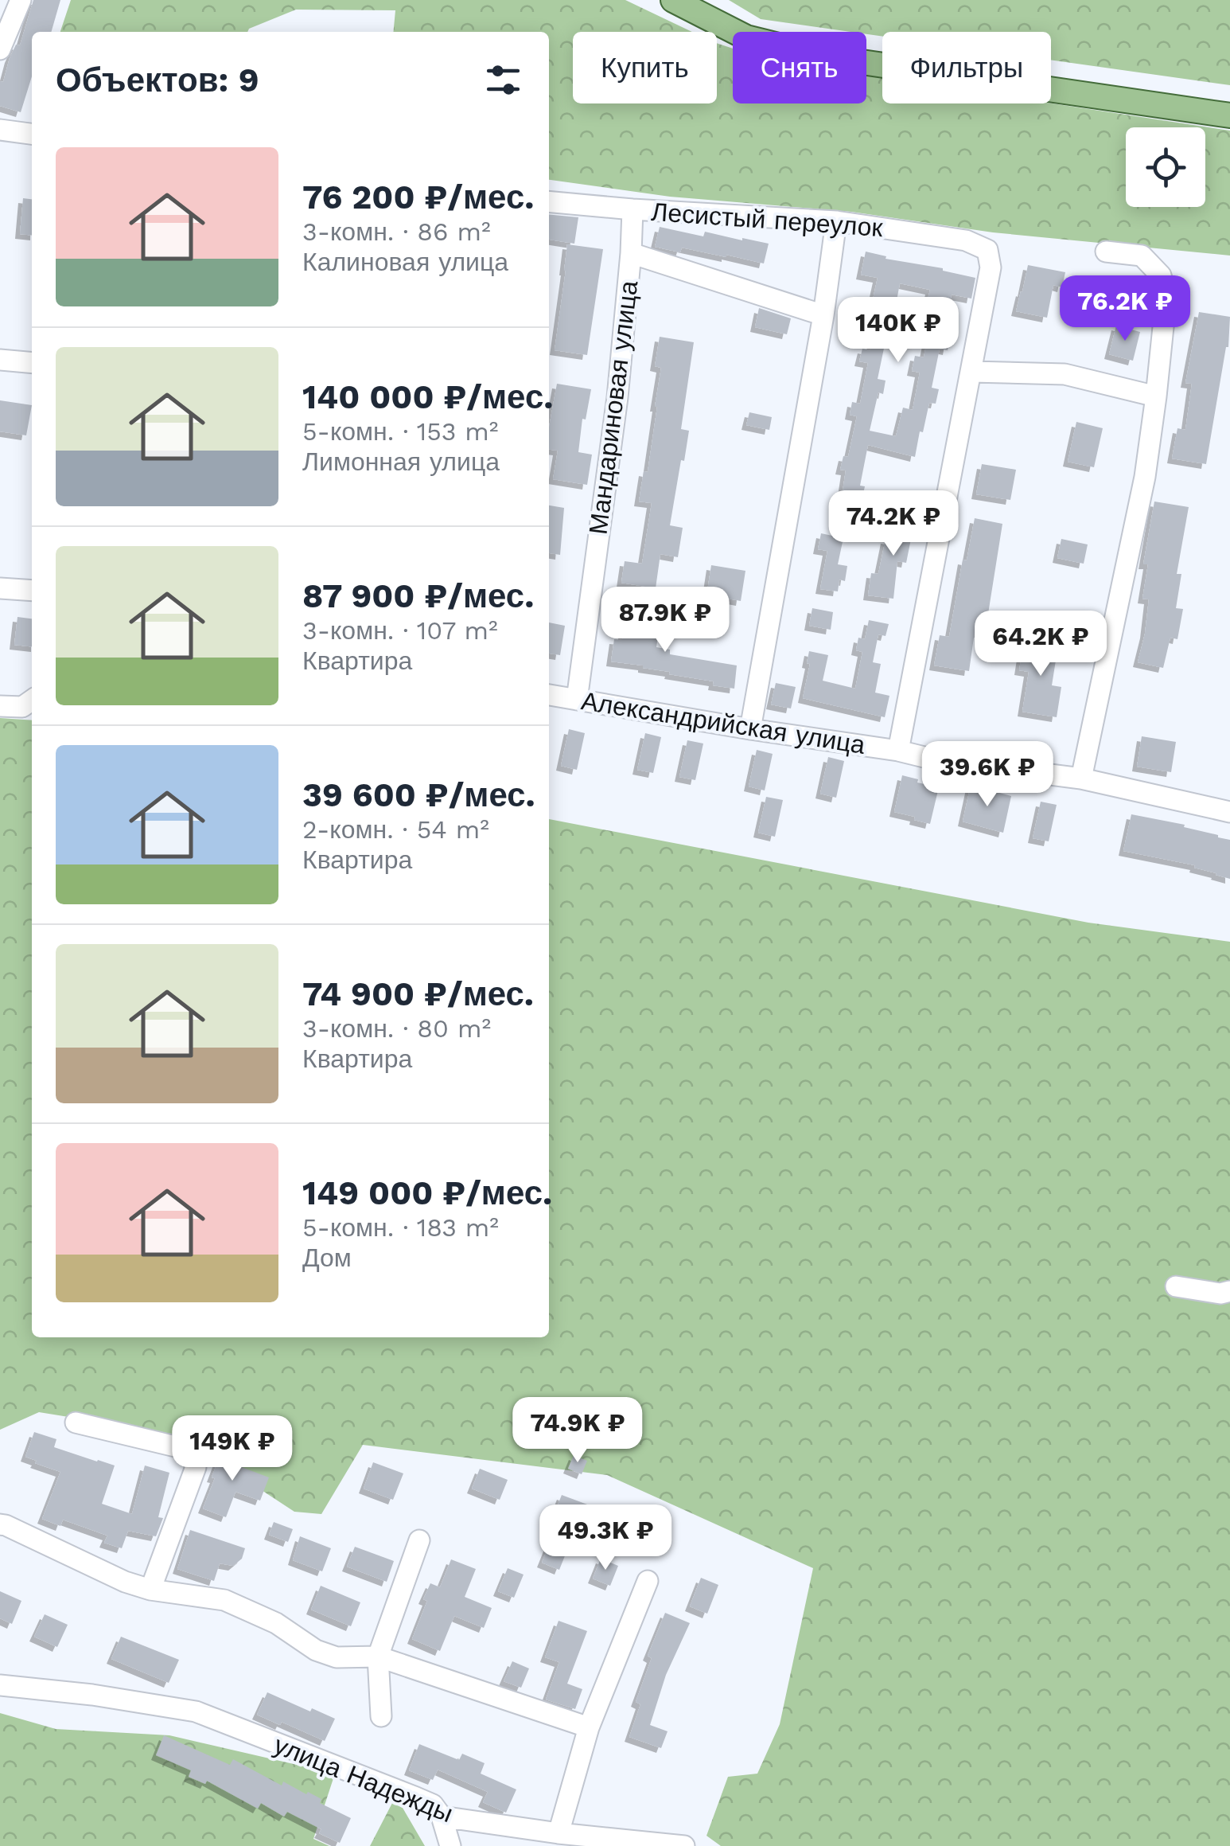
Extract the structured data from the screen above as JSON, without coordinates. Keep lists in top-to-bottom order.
{
  "streets": {
    "street": [
      "Лесистый переулок",
      "Мандариновая улица",
      "Александрийская улица",
      "улица Надежды"
    ]
  },
  "crossings": [
    ["Лесистый переулок", "Мандариновая улица"],
    ["Мандариновая улица", "Александрийская улица"]
  ],
  "page": {
    "chip": ["Купить", "Снять", "Фильтры"],
    "heading": "Объектов: 9",
    "list": [
      {
        "name": "76 200 ₽/мес.",
        "note": "3-комн. · 86 m² · Калиновая улица"
      },
      {
        "name": "140 000 ₽/мес.",
        "note": "5-комн. · 153 m² · Лимонная улица"
      },
      {
        "name": "87 900 ₽/мес.",
        "note": "3-комн. · 107 m² · Квартира"
      },
      {
        "name": "39 600 ₽/мес.",
        "note": "2-комн. · 54 m² · Квартира"
      },
      {
        "name": "74 900 ₽/мес.",
        "note": "3-комн. · 80 m² · Квартира"
      },
      {
        "name": "149 000 ₽/мес.",
        "note": "5-комн. · 183 m² · Дом"
      }
    ],
    "price": [
      "76.2K ₽",
      "140K ₽",
      "74.2K ₽",
      "87.9K ₽",
      "64.2K ₽",
      "39.6K ₽",
      "74.9K ₽",
      "149K ₽",
      "49.3K ₽"
    ]
  }
}
